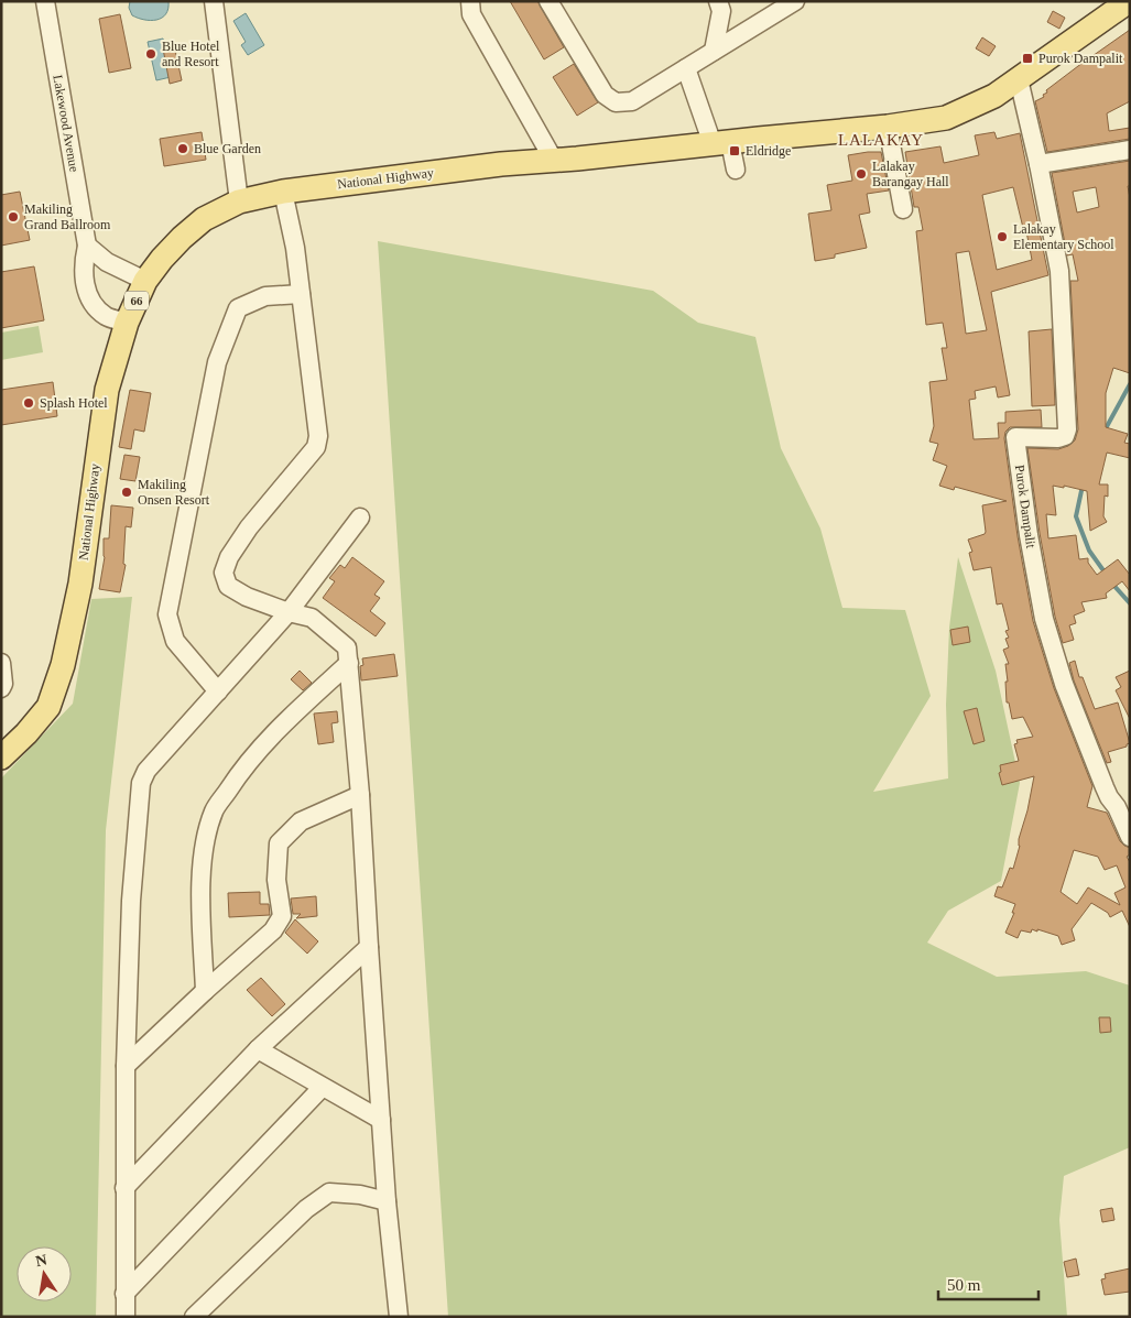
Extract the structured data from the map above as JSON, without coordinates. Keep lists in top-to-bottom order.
{
  "streets": {
    "main road": ["National Highway", "66"],
    "street": ["Lakewood Avenue", "Purok Dampalit"]
  },
  "crossings": [
    ["Lakewood Avenue", "National Highway"],
    ["National Highway", "Purok Dampalit"]
  ],
  "districts": ["LALAKAY"],
  "places": {
    "other": [
      "Blue Hotel and Resort",
      "Blue Garden",
      "Lalakay Barangay Hall",
      "Makiling Grand Ballroom",
      "Lalakay Elementary School",
      "Splash Hotel",
      "Makiling Onsen Resort"
    ],
    "transit": ["Purok Dampalit", "Eldridge"]
  },
  "scale_bar": "50 m",
  "north": "top"
}
